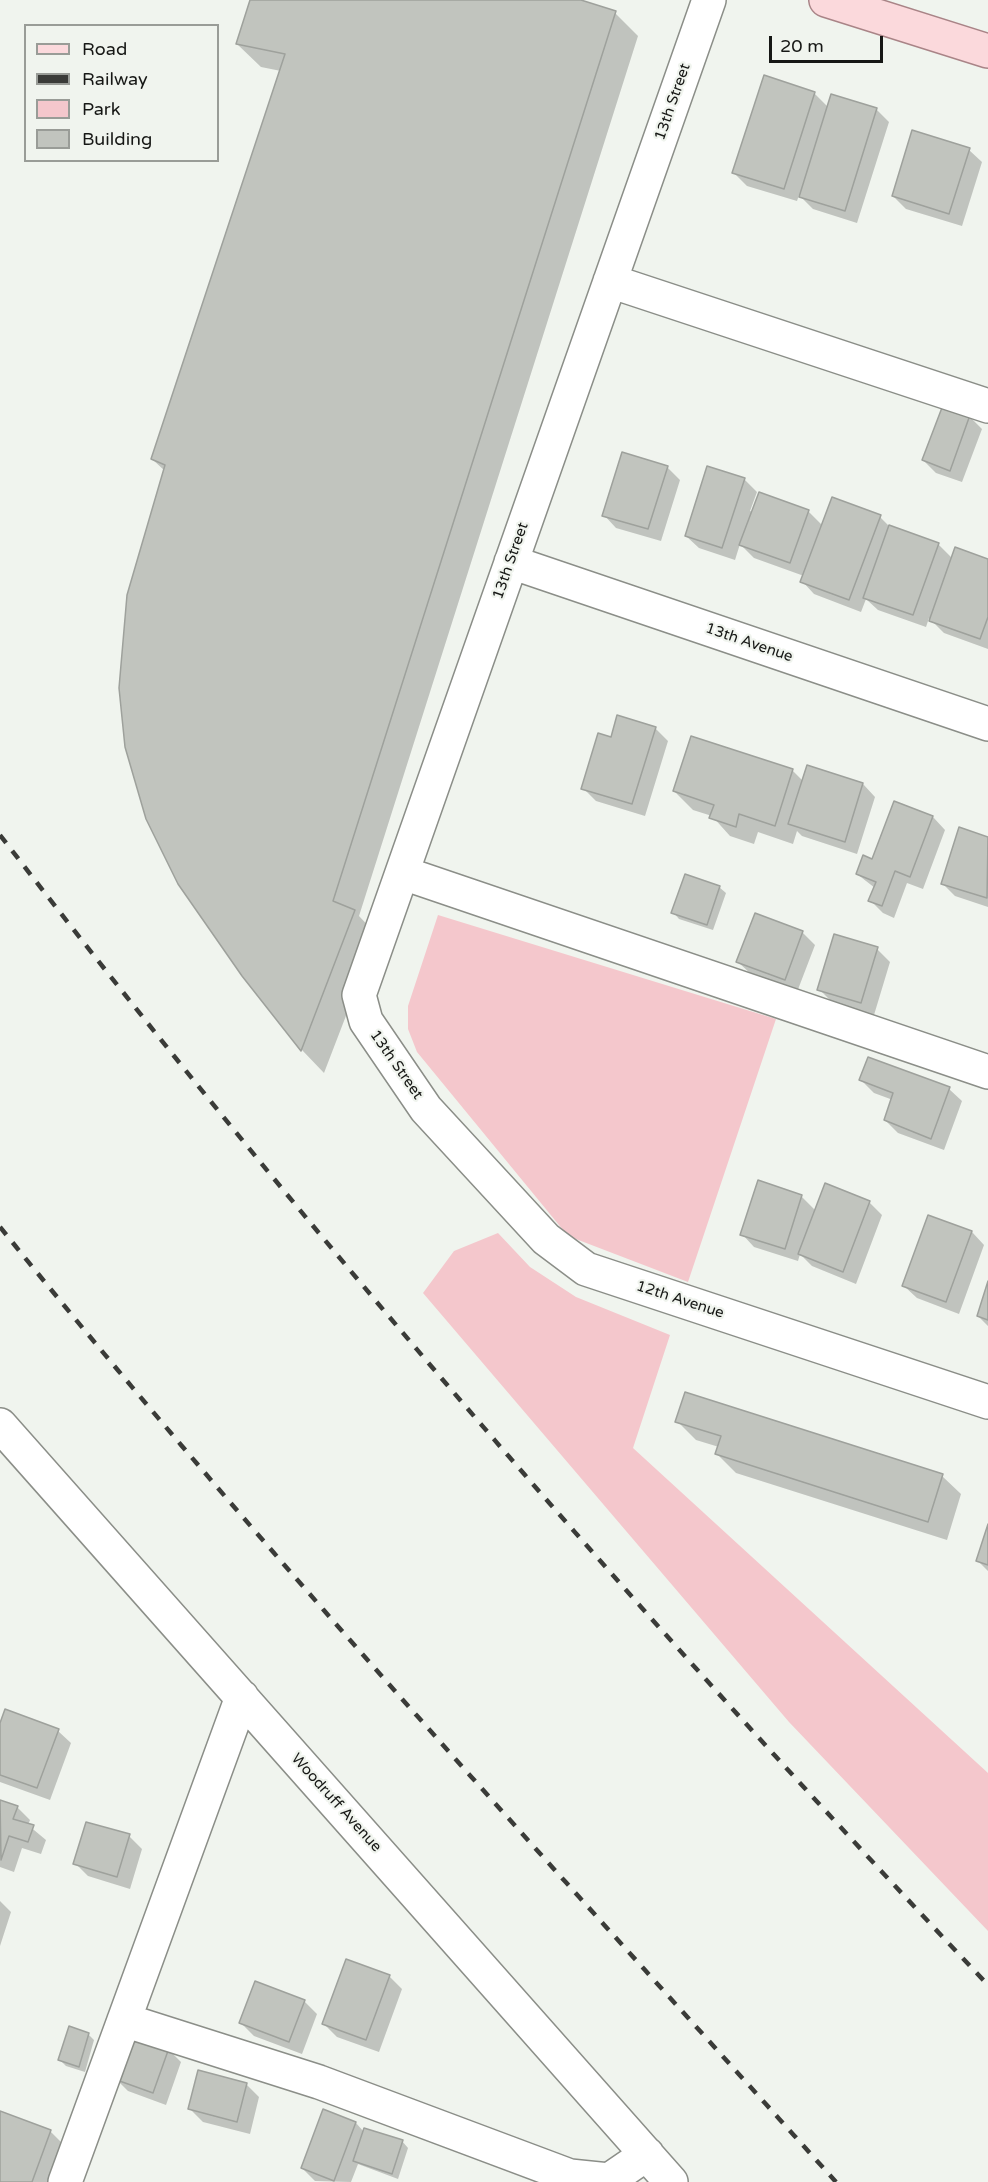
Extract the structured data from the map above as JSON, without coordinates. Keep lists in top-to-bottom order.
{
  "streets": {
    "street": [
      "13th Street",
      "13th Avenue",
      "12th Avenue",
      "Woodruff Avenue"
    ]
  },
  "crossings": [
    ["13th Street", "13th Avenue"],
    ["13th Street", "12th Avenue"]
  ],
  "legend": [
    "Road",
    "Railway",
    "Park",
    "Building"
  ],
  "scale_bar": "20 m"
}
